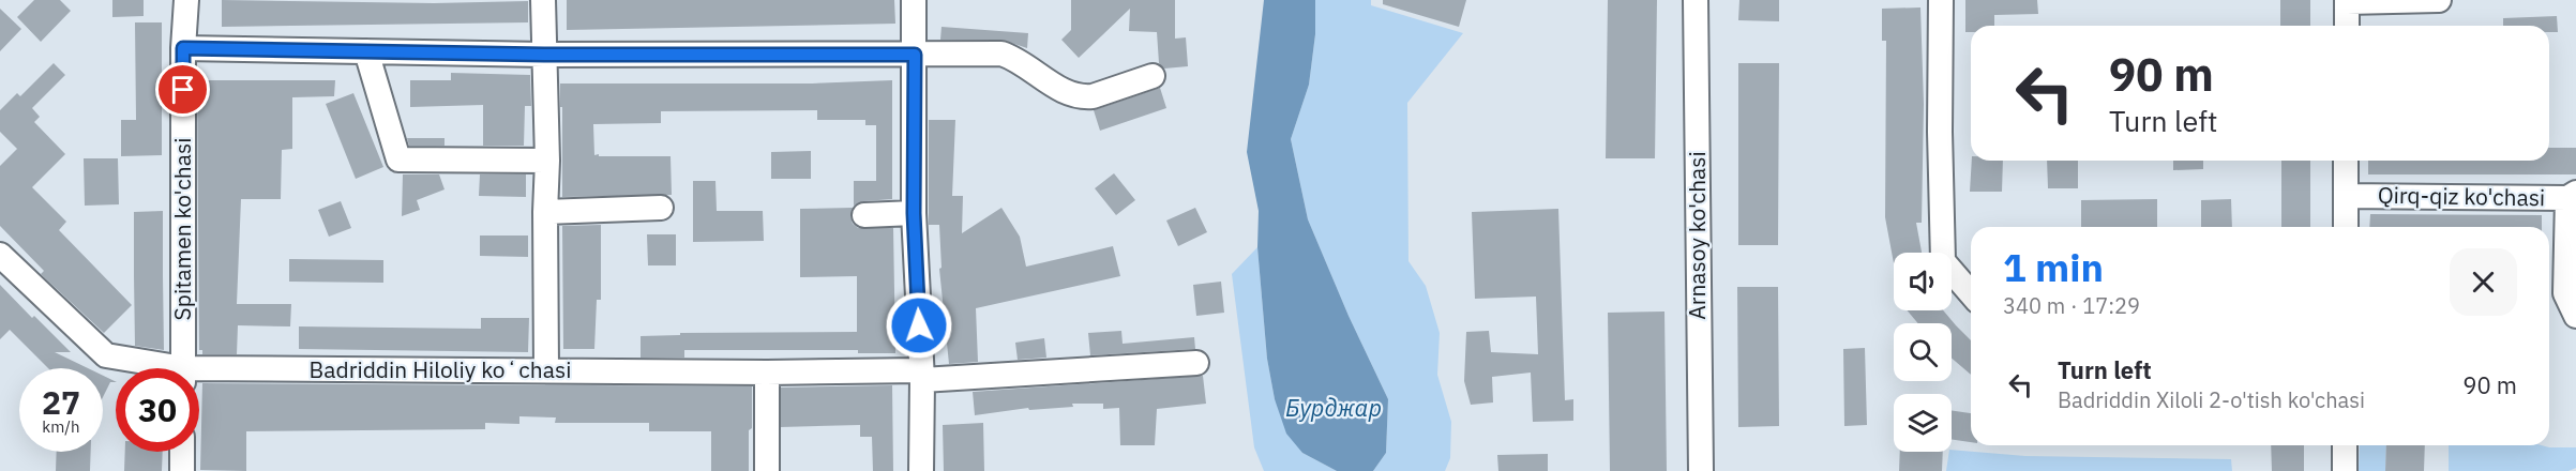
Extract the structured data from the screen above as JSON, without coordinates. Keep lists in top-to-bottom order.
{
  "streets": {
    "street": [
      "Qirq-qiz ko'chasi",
      "Spitamen ko'chasi",
      "Arnasoy ko'chasi",
      "Badriddin Hiloliy koʻchasi"
    ]
  },
  "water": ["Бурджар"],
  "page": {
    "turn": ["90 m", "Turn left"],
    "heading": ["1 min", "340 m · 17:29"],
    "list": [
      {
        "name": "Turn left",
        "note": "Badriddin Xiloli 2-o'tish ko'chasi",
        "value": "90 m"
      }
    ],
    "speed": "27 km/h",
    "limit": "30"
  }
}
